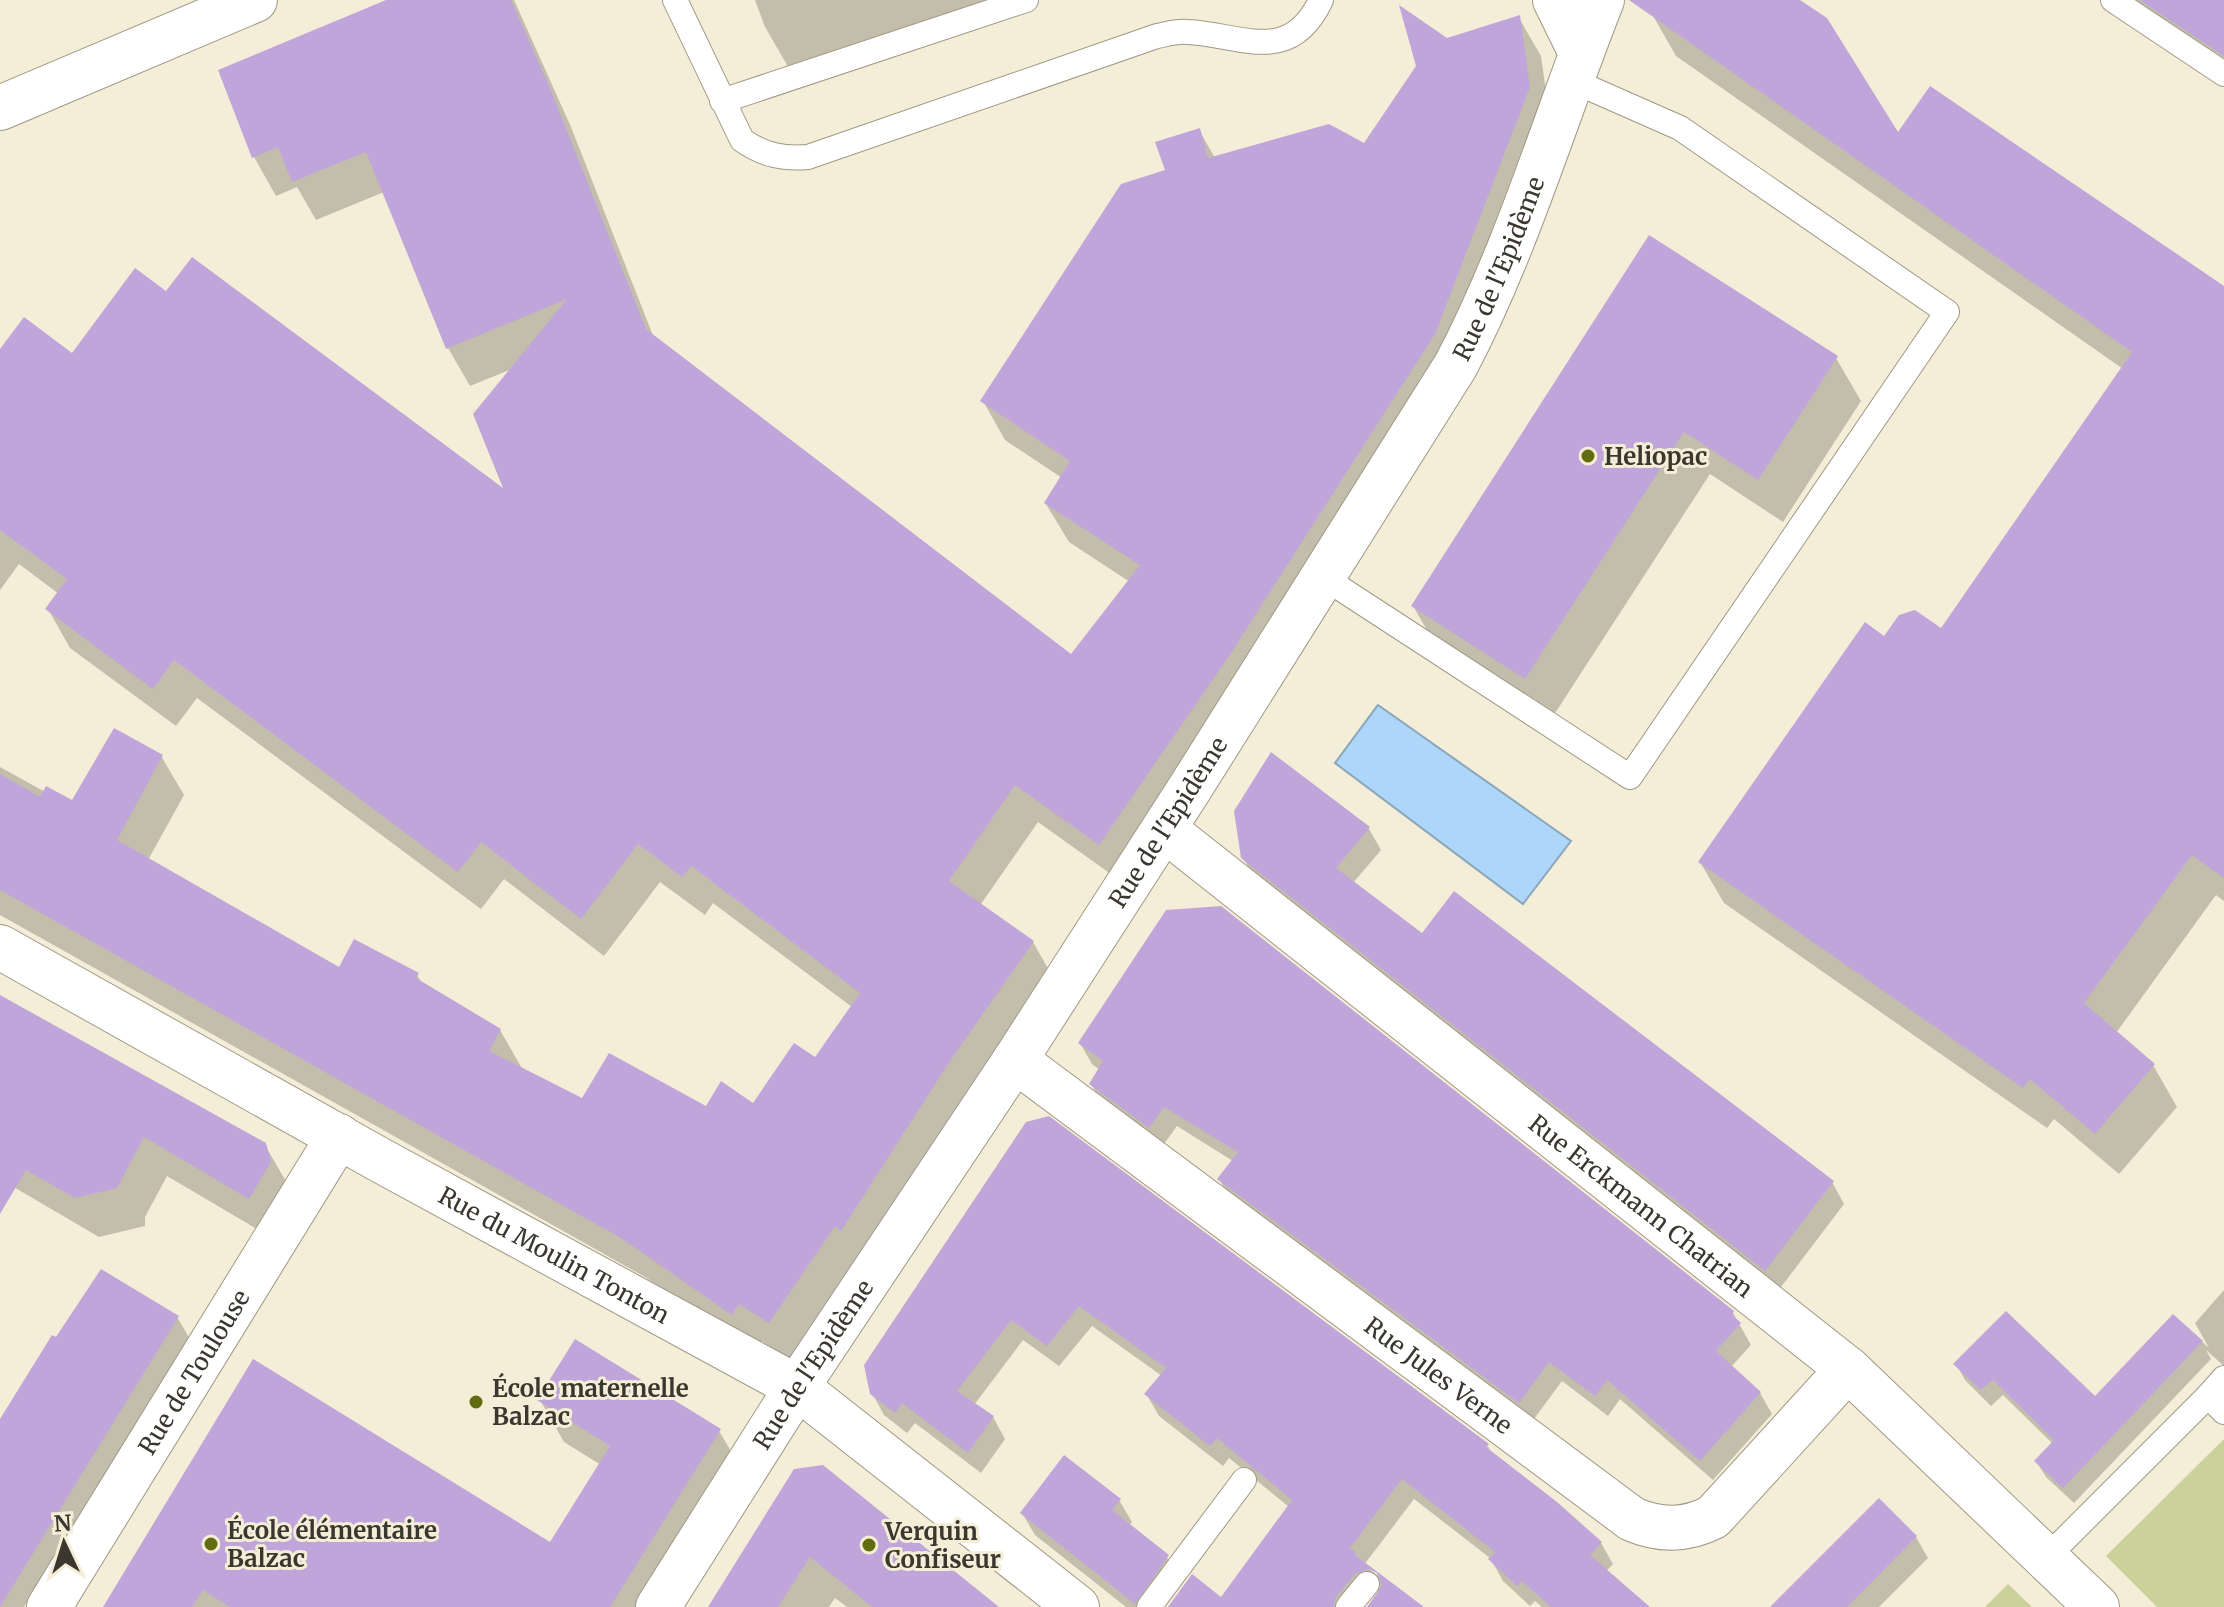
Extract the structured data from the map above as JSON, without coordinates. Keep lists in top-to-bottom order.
{
  "streets": {
    "street": [
      "Rue de l'Epidème",
      "Rue Erckmann Chatrian",
      "Rue du Moulin Tonton",
      "Rue de Toulouse",
      "Rue Jules Verne"
    ]
  },
  "crossings": [
    ["Rue de l'Epidème", "Rue Erckmann Chatrian"],
    ["Rue de l'Epidème", "Rue du Moulin Tonton"],
    ["Rue de l'Epidème", "Rue Jules Verne"],
    ["Rue Erckmann Chatrian", "Rue Jules Verne"],
    ["Rue du Moulin Tonton", "Rue de Toulouse"]
  ],
  "places": [
    "Heliopac",
    "École maternelle Balzac",
    "École élémentaire Balzac",
    "Verquin Confiseur"
  ],
  "north": "top"
}
